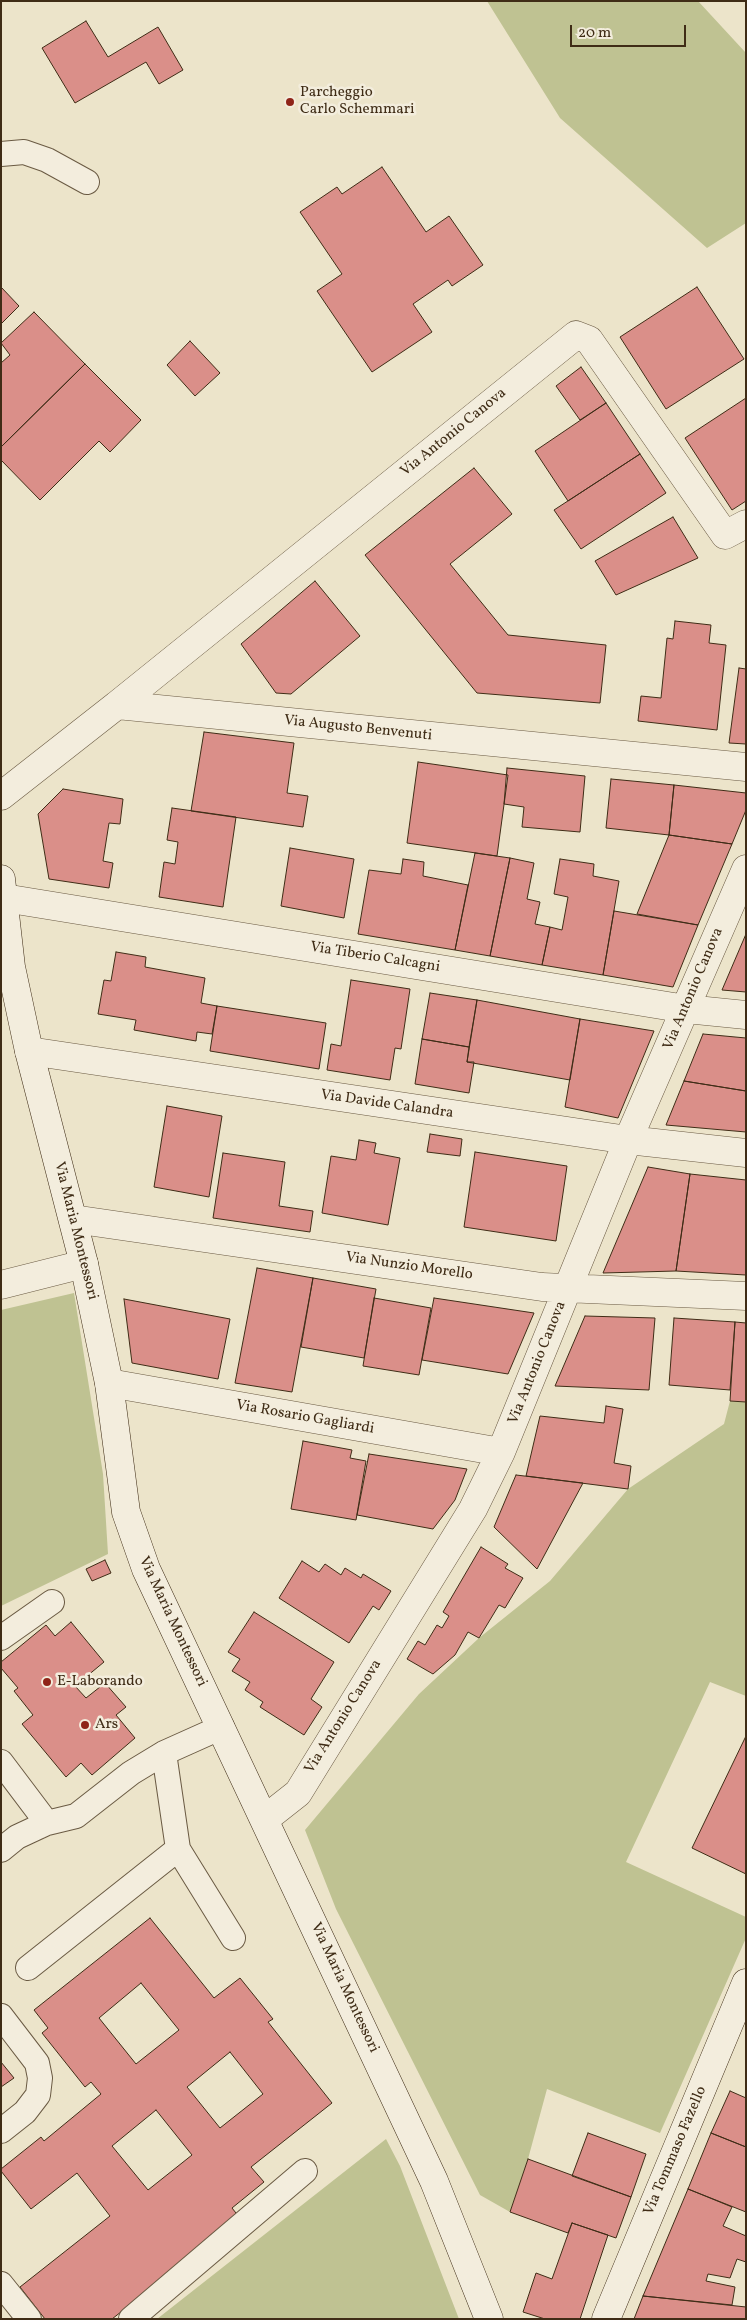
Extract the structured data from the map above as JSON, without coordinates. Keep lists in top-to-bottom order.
{
  "streets": {
    "street": [
      "Via Antonio Canova",
      "Via Augusto Benvenuti",
      "Via Tiberio Calcagni",
      "Via Davide Calandra",
      "Via Maria Montessori",
      "Via Nunzio Morello",
      "Via Rosario Gagliardi",
      "Via Tommaso Fazello"
    ]
  },
  "crossings": [
    ["Via Antonio Canova", "Via Augusto Benvenuti"],
    ["Via Antonio Canova", "Via Tiberio Calcagni"],
    ["Via Antonio Canova", "Via Davide Calandra"],
    ["Via Antonio Canova", "Via Maria Montessori"],
    ["Via Antonio Canova", "Via Nunzio Morello"],
    ["Via Antonio Canova", "Via Rosario Gagliardi"],
    ["Via Tiberio Calcagni", "Via Maria Montessori"],
    ["Via Davide Calandra", "Via Maria Montessori"],
    ["Via Maria Montessori", "Via Nunzio Morello"],
    ["Via Maria Montessori", "Via Rosario Gagliardi"]
  ],
  "places": ["Parcheggio Carlo Schemmari", "E-Laborando", "Ars"],
  "scale_bar": "20 m"
}
